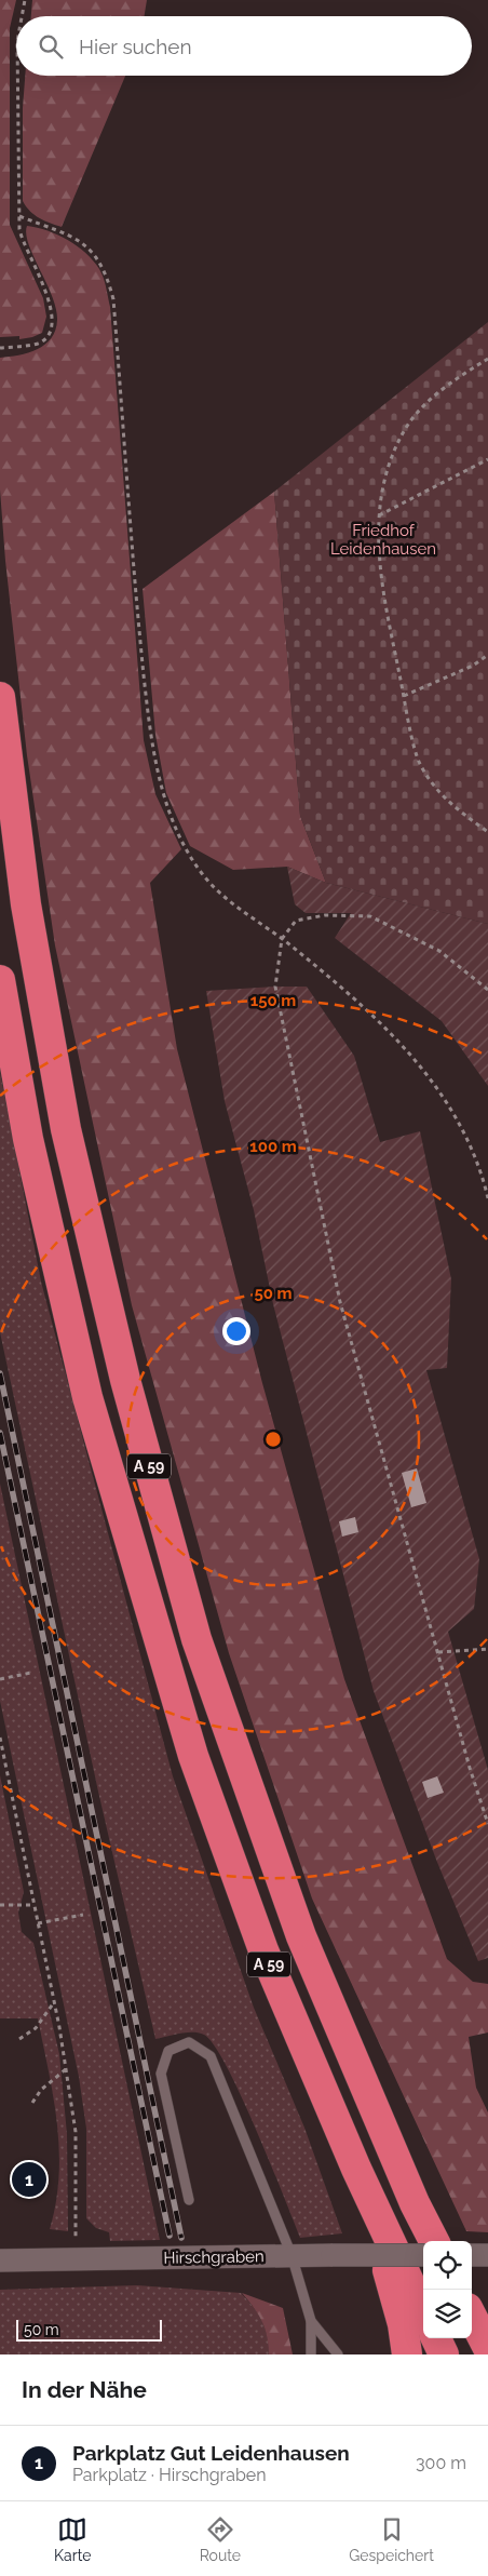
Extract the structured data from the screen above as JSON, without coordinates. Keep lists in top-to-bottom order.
{
  "streets": {
    "highway": ["A 59"],
    "street": ["Hirschgraben"]
  },
  "parks": ["Friedhof Leidenhausen"],
  "scale_bar": "50 m",
  "page": {
    "search": "Hier suchen",
    "pins": "1",
    "scale": "50 m",
    "heading": "In der Nähe",
    "list": [
      {
        "mark": "1",
        "name": "Parkplatz Gut Leidenhausen",
        "note": "Parkplatz · Hirschgraben",
        "value": "300 m"
      }
    ],
    "nav": ["Karte", "Route", "Gespeichert"]
  },
  "rings": ["150 m", "100 m", "50 m"]
}
